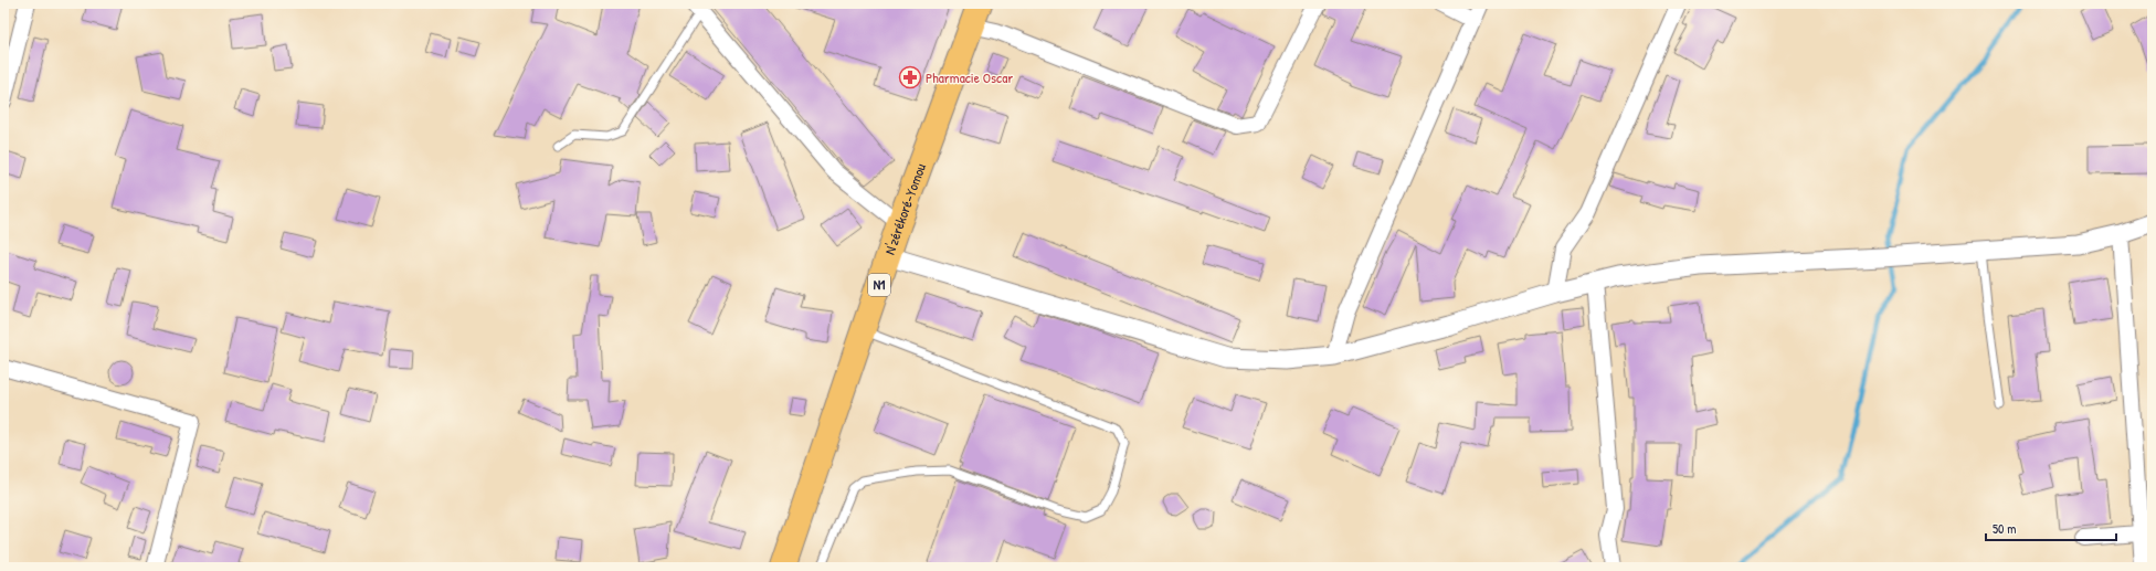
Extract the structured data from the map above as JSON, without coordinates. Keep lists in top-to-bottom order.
{
  "streets": {
    "highway": ["N'zérékoré-Yomou", "N1"]
  },
  "places": {
    "pharmacy": ["Pharmacie Oscar"]
  },
  "scale_bar": "50 m"
}
